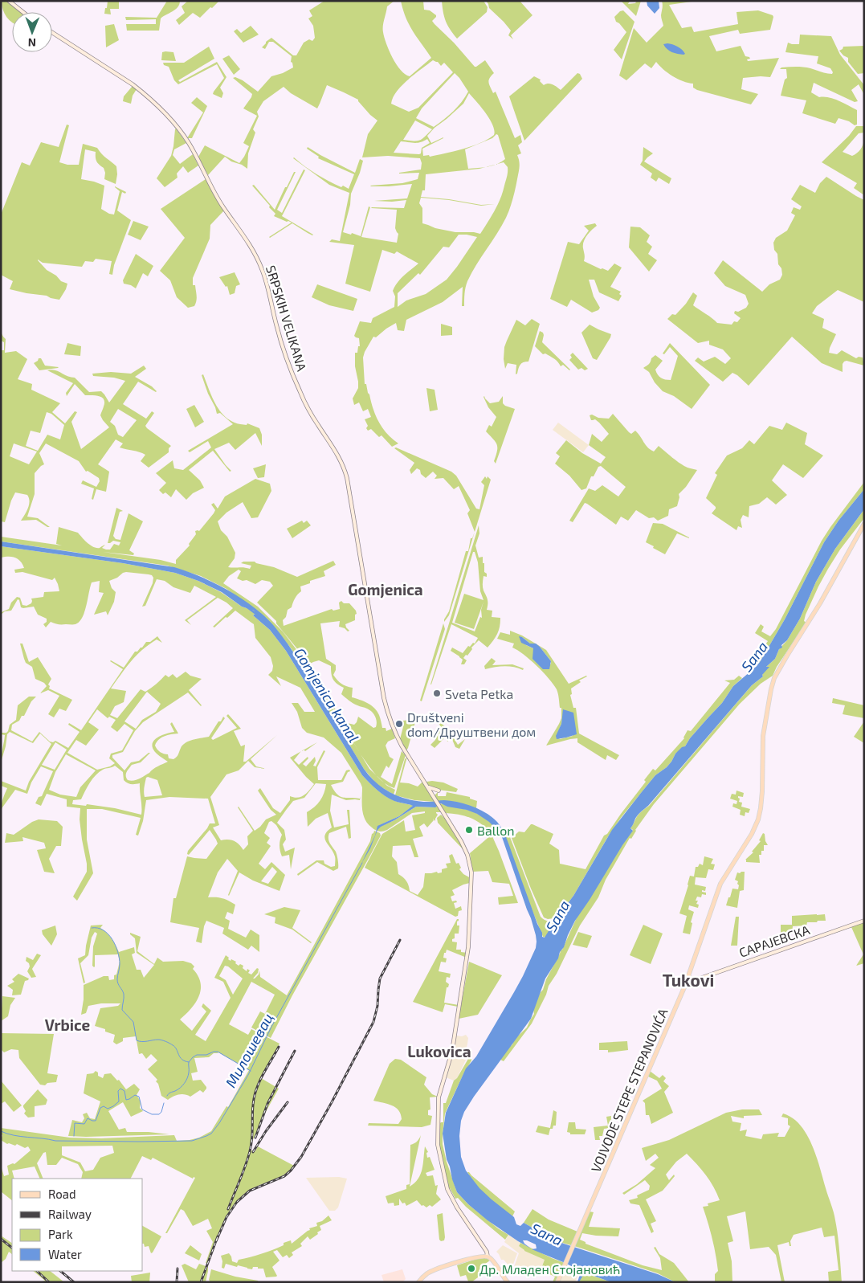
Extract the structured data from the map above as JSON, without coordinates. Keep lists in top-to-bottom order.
{
  "streets": {
    "main road": ["SRPSKIH VELIKANA", "САРАЈЕВСКА", "VOJVODE STEPE STEPANOVIĆA"]
  },
  "districts": [
    "Gomjenica",
    "Tukovi",
    "Vrbice",
    "Lukovica"
  ],
  "water": ["Sana", "Gomjenica kanal", "Милошевац"],
  "places": [
    "Sveta Petka",
    "Društveni dom/Друштвени дом",
    "Ballon",
    "Др. Младен Стојановић"
  ],
  "legend": [
    "Road",
    "Railway",
    "Park",
    "Water"
  ],
  "north": "bottom"
}
